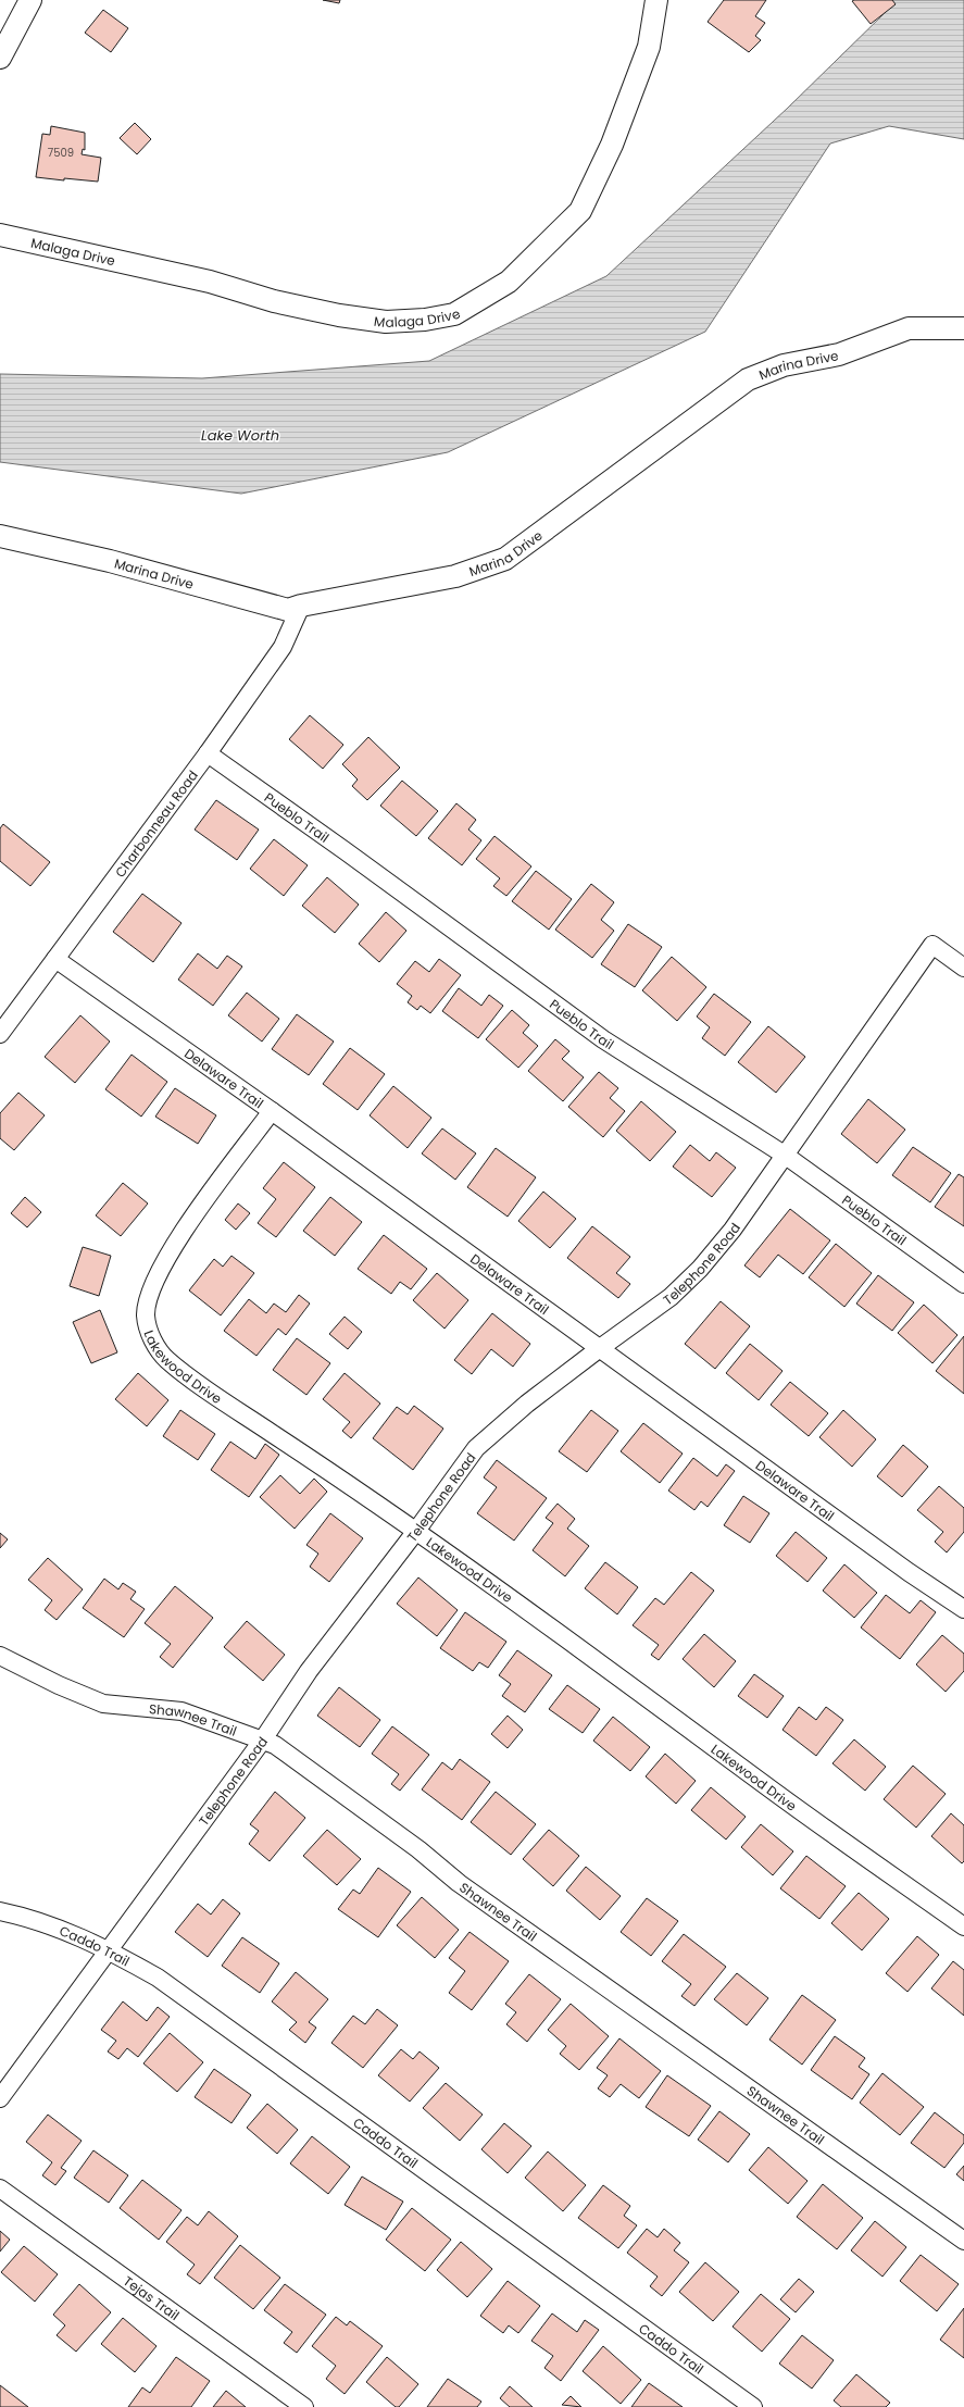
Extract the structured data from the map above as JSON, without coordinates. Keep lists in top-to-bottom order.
{
  "streets": {
    "street": [
      "Malaga Drive",
      "Marina Drive",
      "Pueblo Trail",
      "Charbonneau Road",
      "Delaware Trail",
      "Telephone Road",
      "Lakewood Drive",
      "Shawnee Trail",
      "Caddo Trail",
      "Tejas Trail"
    ]
  },
  "crossings": [
    ["Marina Drive", "Charbonneau Road"],
    ["Pueblo Trail", "Charbonneau Road"],
    ["Pueblo Trail", "Telephone Road"],
    ["Charbonneau Road", "Delaware Trail"],
    ["Delaware Trail", "Telephone Road"],
    ["Delaware Trail", "Lakewood Drive"],
    ["Telephone Road", "Lakewood Drive"],
    ["Telephone Road", "Shawnee Trail"],
    ["Telephone Road", "Caddo Trail"]
  ],
  "water": ["Lake Worth"],
  "house_numbers": ["7509"]
}
